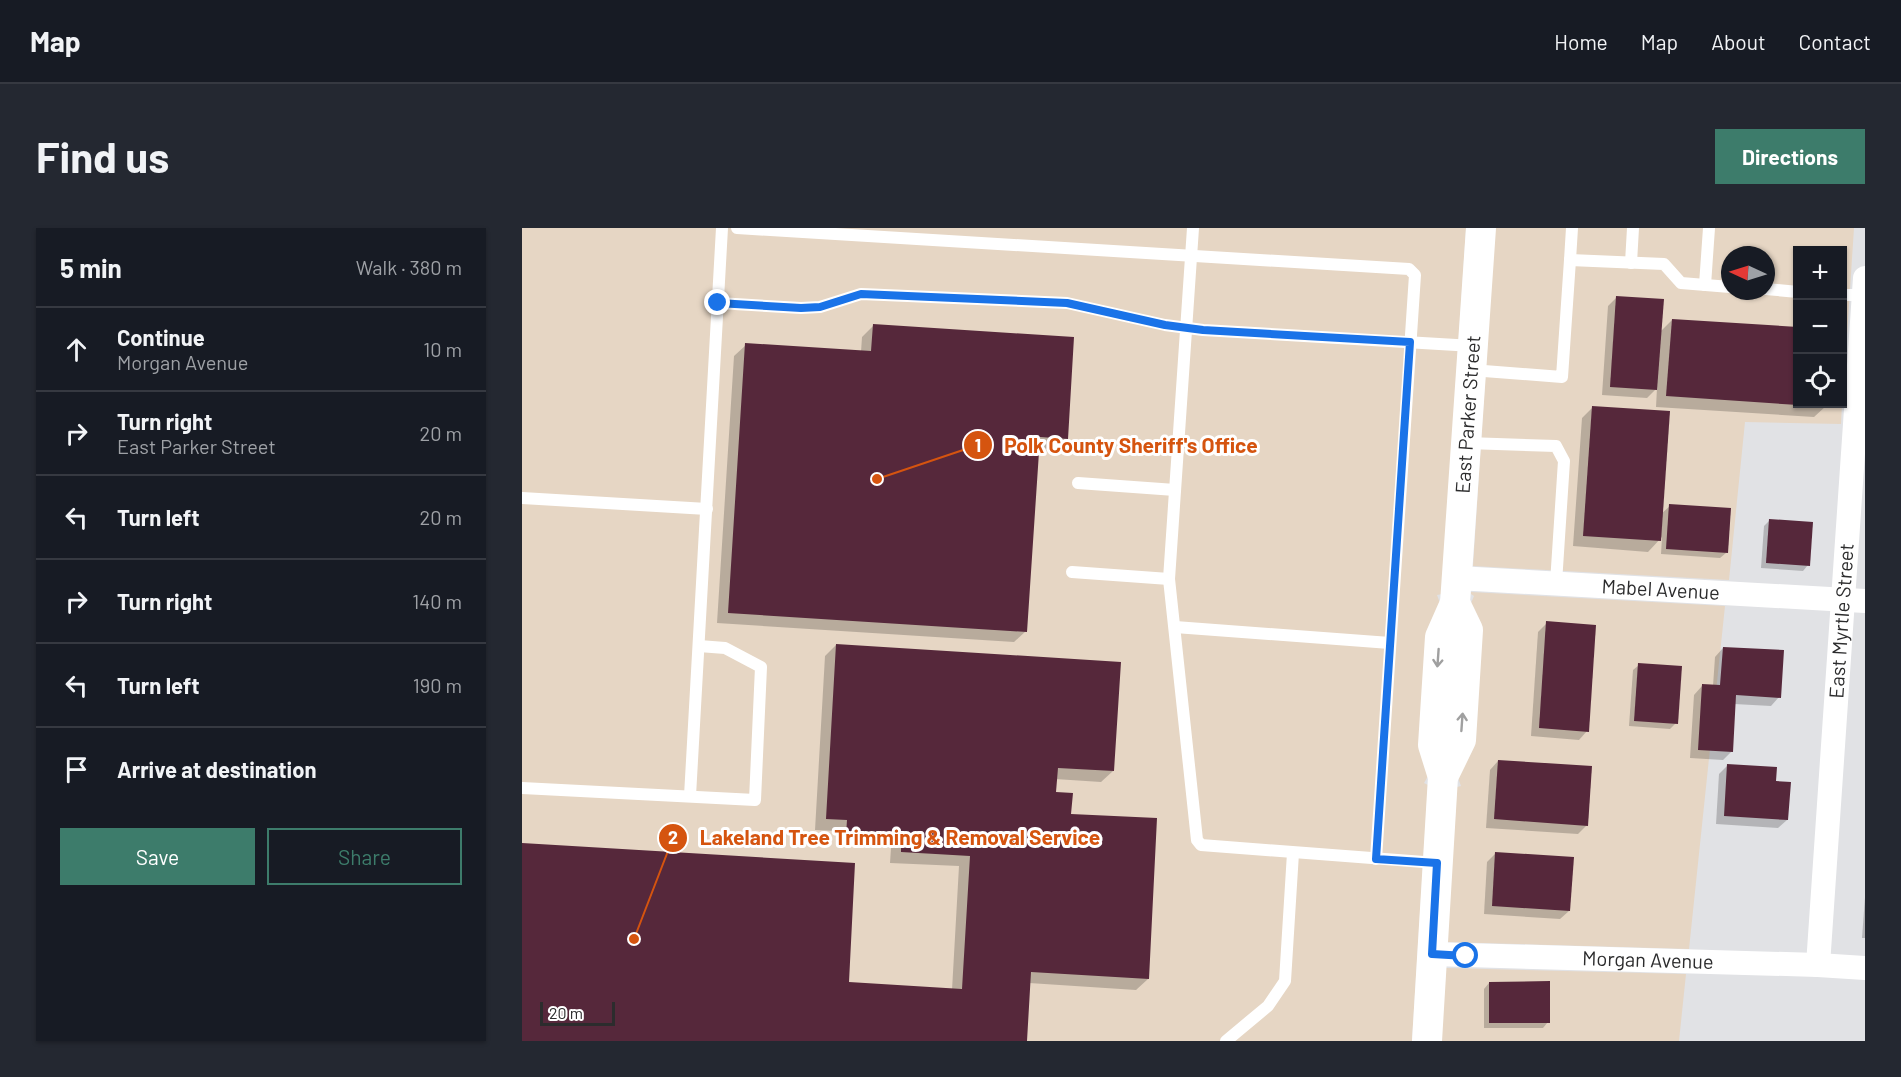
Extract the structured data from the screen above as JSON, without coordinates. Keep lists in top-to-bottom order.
{
  "streets": {
    "street": [
      "East Parker Street",
      "Mabel Avenue",
      "East Myrtle Street",
      "Morgan Avenue"
    ]
  },
  "crossings": [
    ["East Parker Street", "Mabel Avenue"],
    ["East Parker Street", "Morgan Avenue"],
    ["Mabel Avenue", "East Myrtle Street"],
    ["East Myrtle Street", "Morgan Avenue"]
  ],
  "places": ["Polk County Sheriff's Office", "Lakeland Tree Trimming & Removal Service"],
  "scale_bar": "20 m",
  "north": "left",
  "page": {
    "header": "Map",
    "nav": [
      "Home",
      "Map",
      "About",
      "Contact"
    ],
    "buttons": [
      "Directions",
      ["Save", "Share"]
    ],
    "title": "Find us",
    "heading": ["5 min", "Walk · 380 m"],
    "map_buttons": ["+", "−"],
    "list": [
      ["Continue", "Morgan Avenue", "10 m"],
      ["Turn right", "East Parker Street", "20 m"],
      ["Turn left", "20 m"],
      ["Turn right", "140 m"],
      ["Turn left", "190 m"],
      "Arrive at destination"
    ],
    "scale": "20 m"
  }
}
